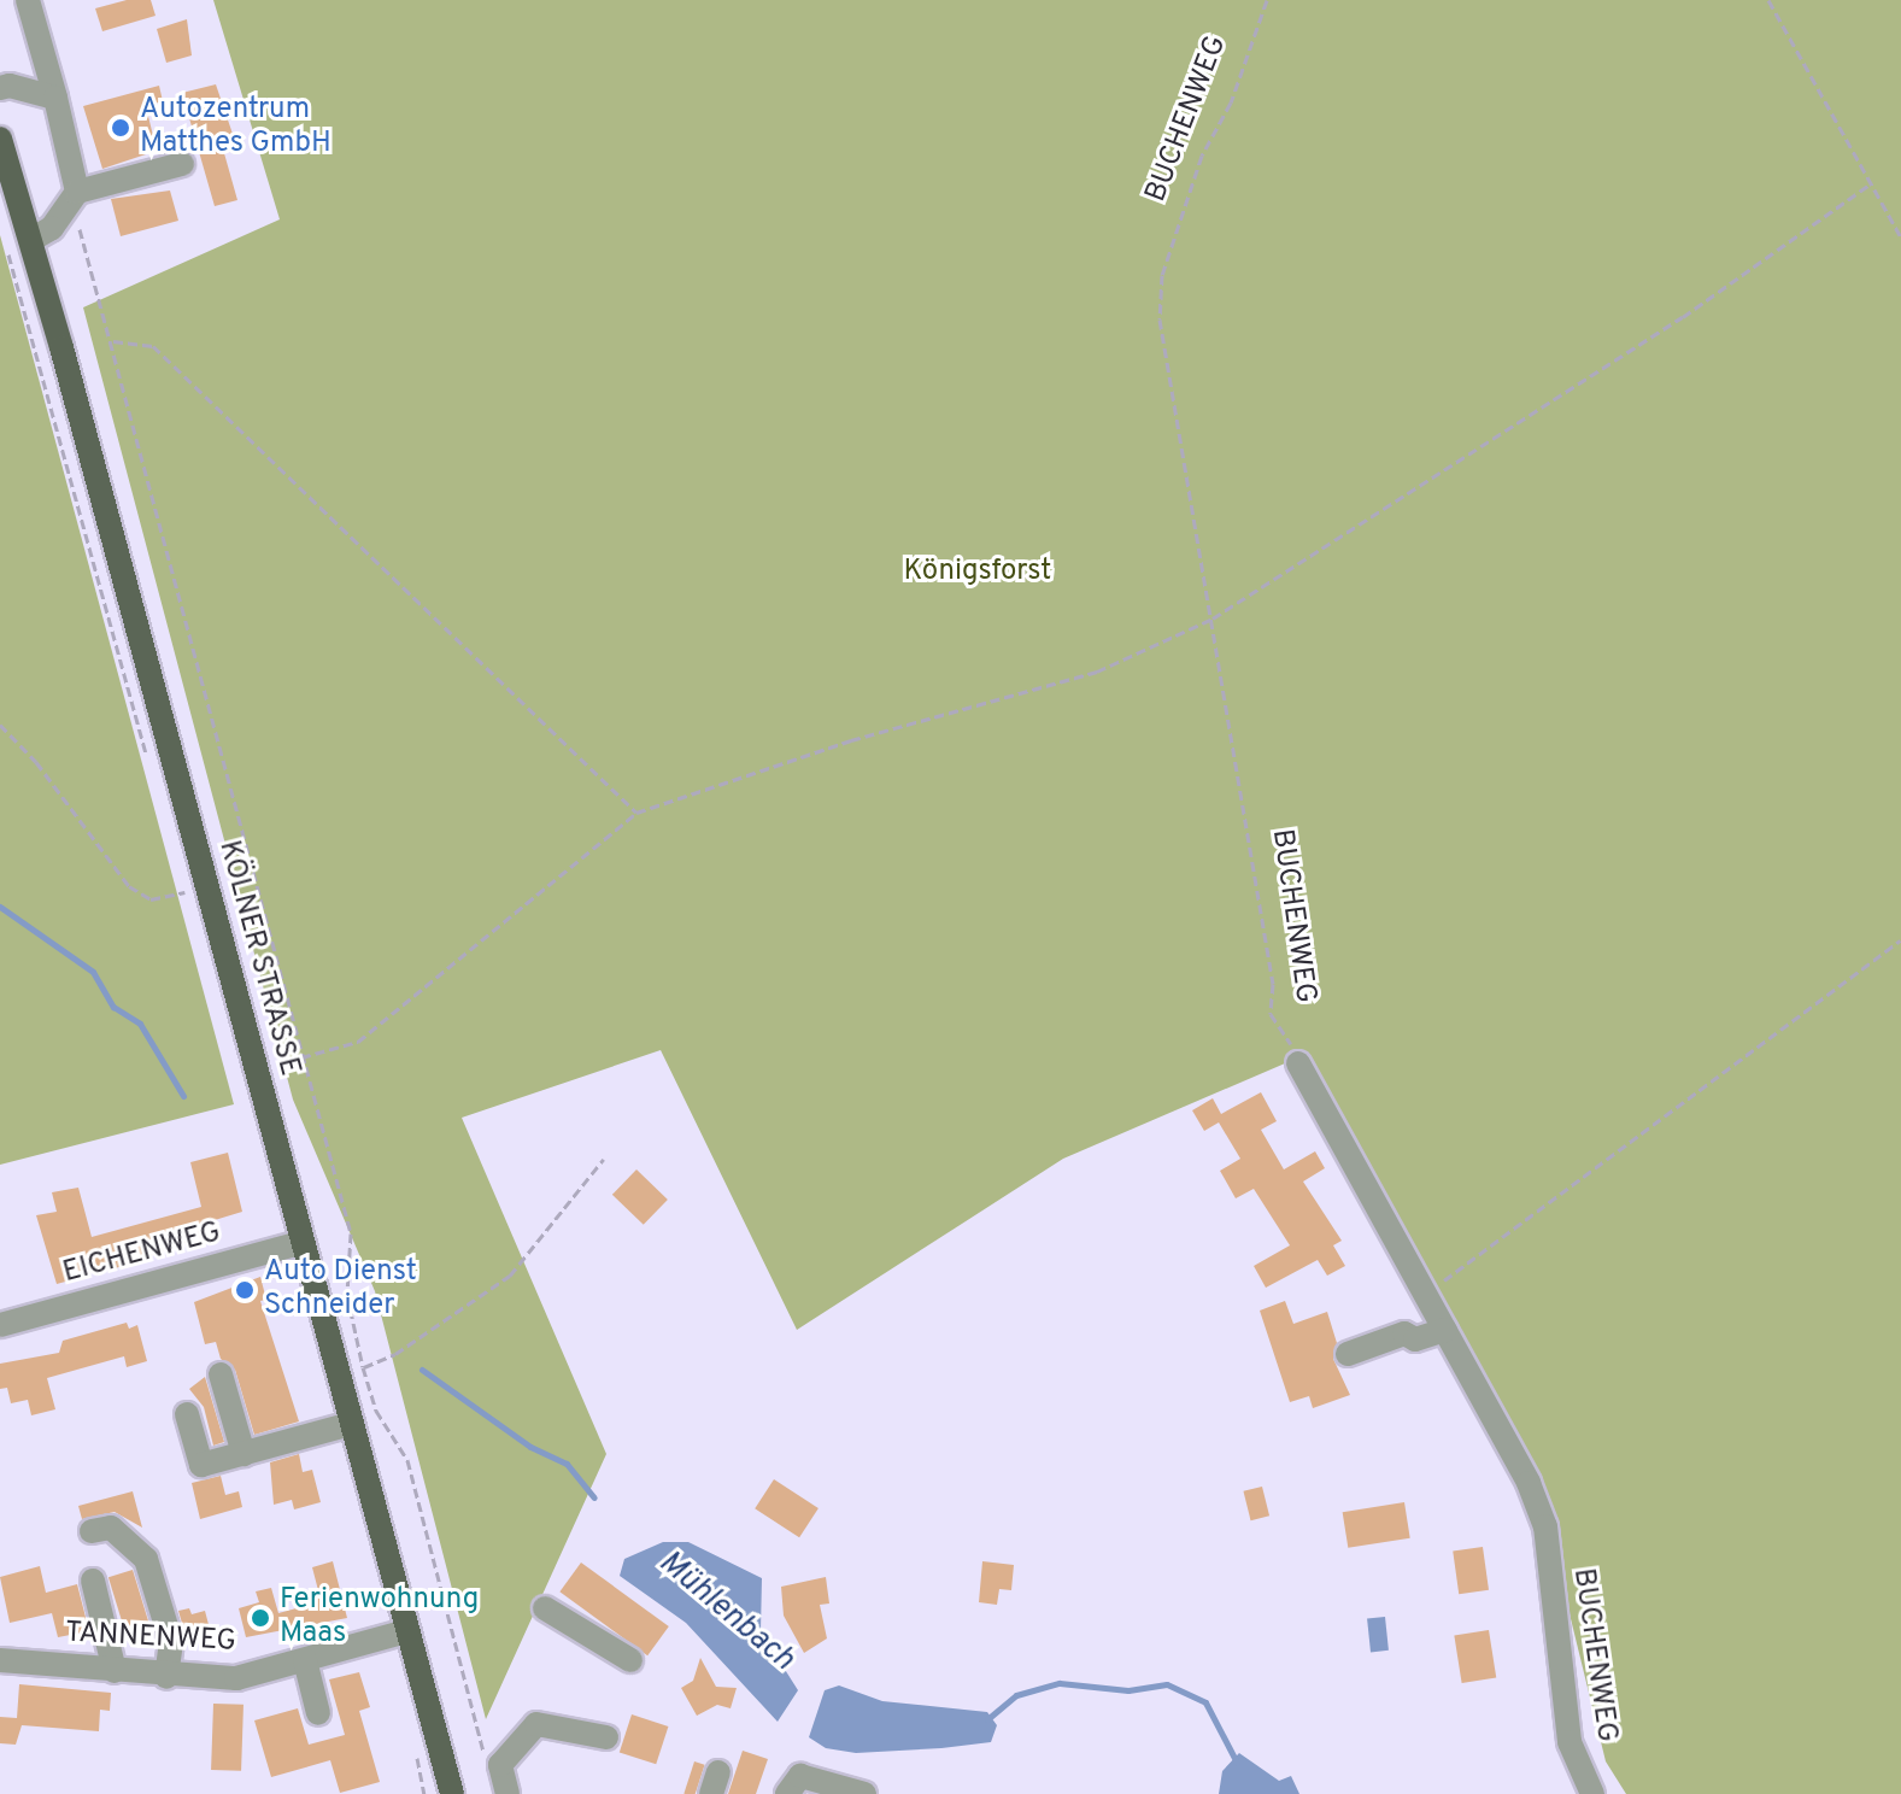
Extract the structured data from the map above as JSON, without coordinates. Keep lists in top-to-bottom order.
{
  "streets": {
    "main road": ["KÖLNER STRASSE"],
    "street": ["BUCHENWEG", "EICHENWEG", "TANNENWEG"]
  },
  "crossings": [
    ["KÖLNER STRASSE", "EICHENWEG"],
    ["KÖLNER STRASSE", "TANNENWEG"]
  ],
  "water": ["Mühlenbach"],
  "parks": ["Königsforst"],
  "places": ["Autozentrum Matthes GmbH", "Auto Dienst Schneider", "Ferienwohnung Maas"]
}
